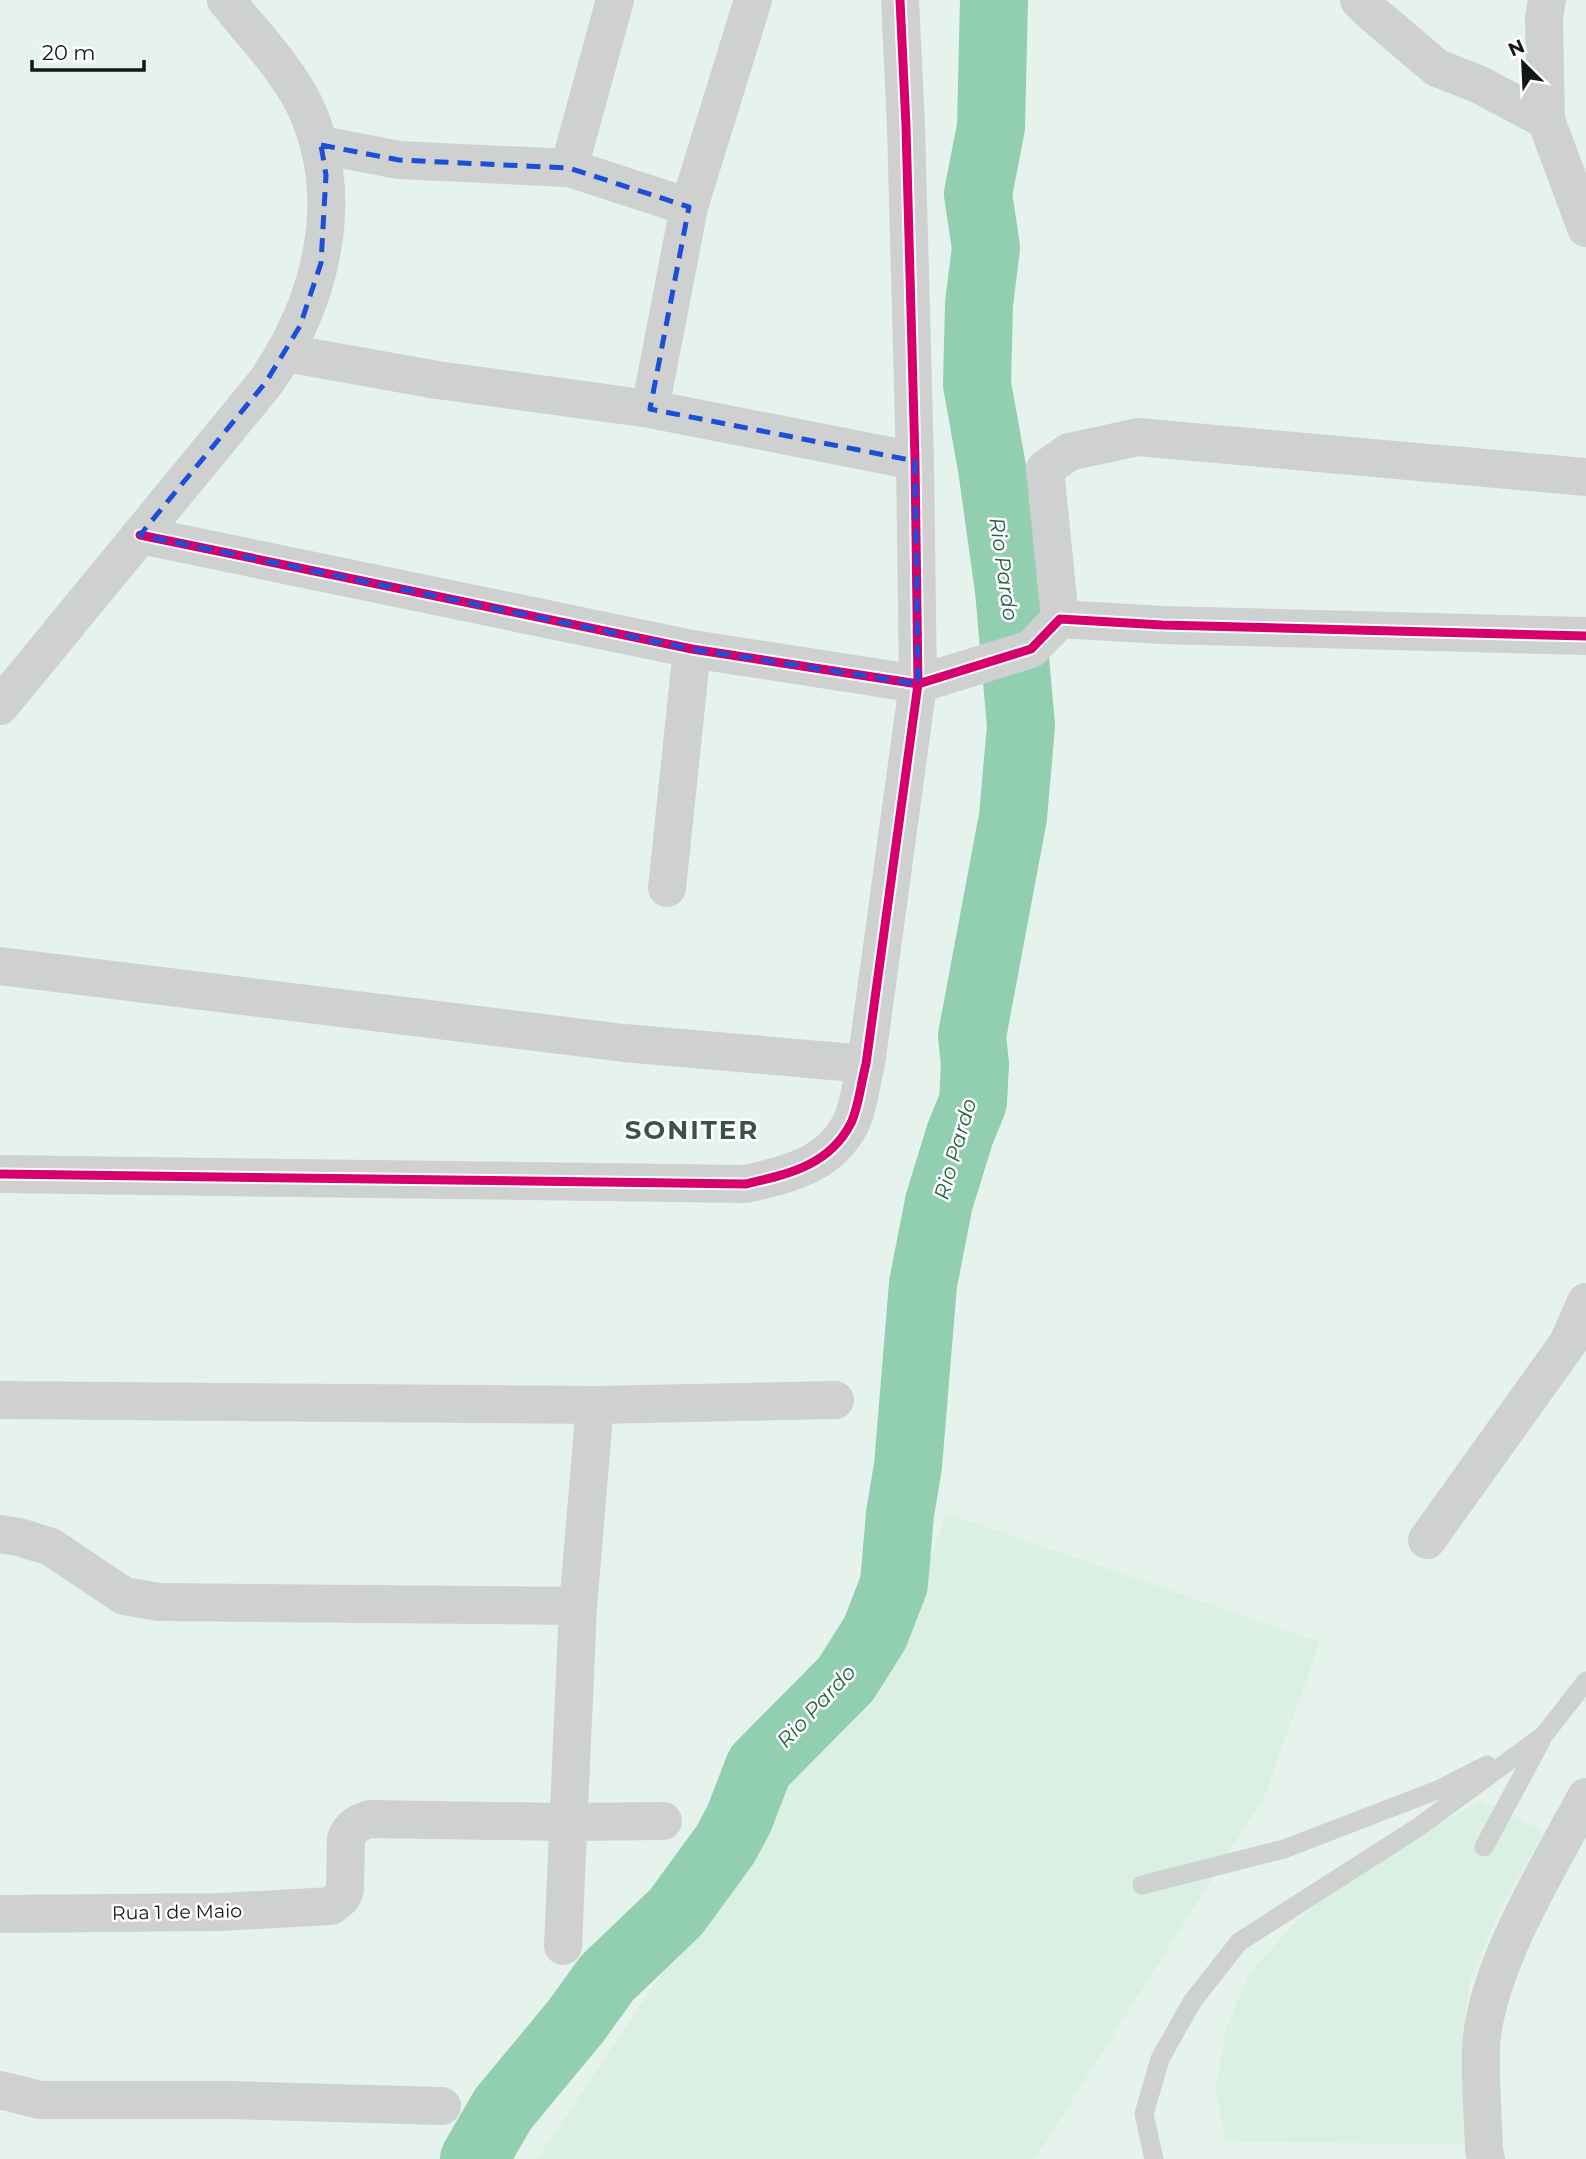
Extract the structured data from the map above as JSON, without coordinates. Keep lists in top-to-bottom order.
{
  "streets": {
    "street": ["Rua 1 de Maio"]
  },
  "districts": ["SONITER"],
  "water": ["Rio Pardo"],
  "scale_bar": "20 m",
  "north": "top left"
}
